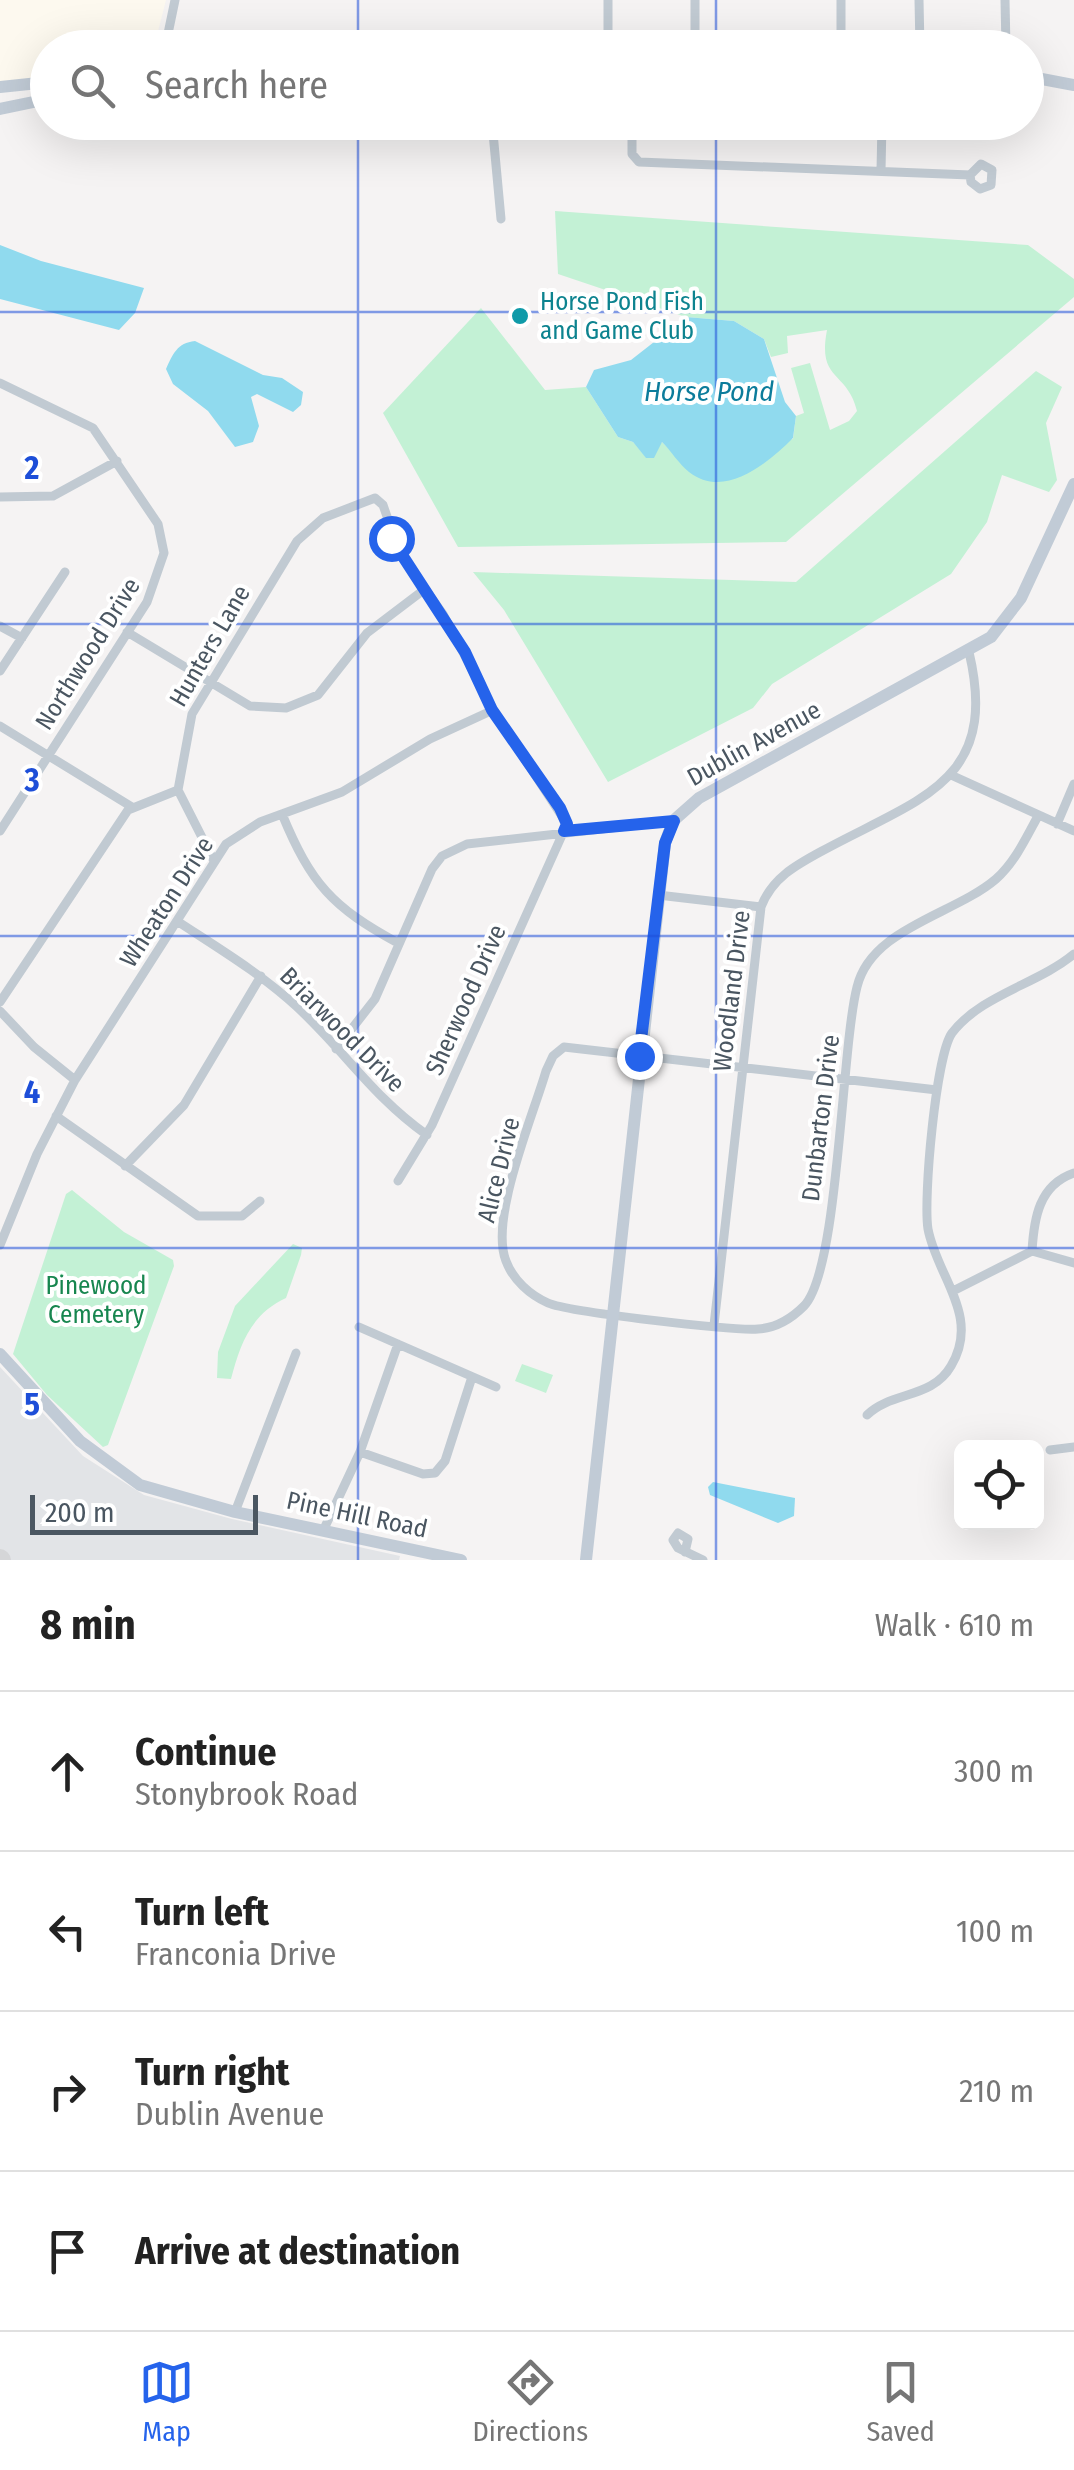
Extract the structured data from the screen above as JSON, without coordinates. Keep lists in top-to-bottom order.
{
  "streets": {
    "street": [
      "Hunters Lane",
      "Northwood Drive",
      "Dublin Avenue",
      "Wheaton Drive",
      "Woodland Drive",
      "Sherwood Drive",
      "Briarwood Drive",
      "Dunbarton Drive",
      "Alice Drive",
      "Pine Hill Road"
    ]
  },
  "crossings": [
    ["Dublin Avenue", "Woodland Drive"],
    ["Dublin Avenue", "Dunbarton Drive"],
    ["Dublin Avenue", "Alice Drive"],
    ["Wheaton Drive", "Briarwood Drive"],
    ["Woodland Drive", "Dunbarton Drive"],
    ["Woodland Drive", "Alice Drive"],
    ["Sherwood Drive", "Briarwood Drive"],
    ["Dunbarton Drive", "Alice Drive"]
  ],
  "water": ["Horse Pond"],
  "parks": ["Pinewood Cemetery"],
  "places": ["Horse Pond Fish and Game Club"],
  "scale_bar": "200 m",
  "page": {
    "search": "Search here",
    "scale": "200 m",
    "heading": ["8 min", "Walk · 610 m"],
    "list": [
      ["Continue", "Stonybrook Road", "300 m"],
      ["Turn left", "Franconia Drive", "100 m"],
      ["Turn right", "Dublin Avenue", "210 m"],
      "Arrive at destination"
    ],
    "nav": ["Map", "Directions", "Saved"]
  },
  "grid": {
    "rows": [
      "2",
      "3",
      "4",
      "5"
    ]
  }
}
